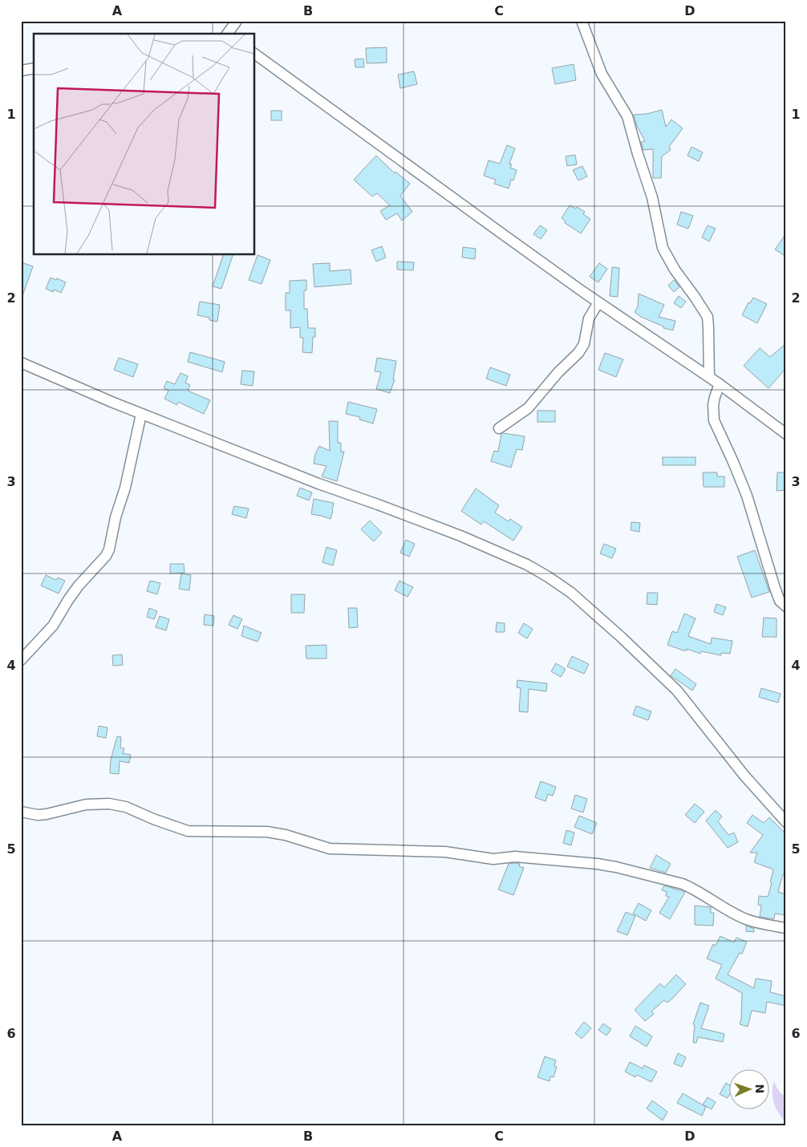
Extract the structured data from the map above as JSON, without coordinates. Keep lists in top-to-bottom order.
{
  "north": "right",
  "grid": {
    "columns": [
      "A",
      "B",
      "C",
      "D"
    ],
    "rows": [
      "1",
      "2",
      "3",
      "4",
      "5",
      "6"
    ]
  }
}
